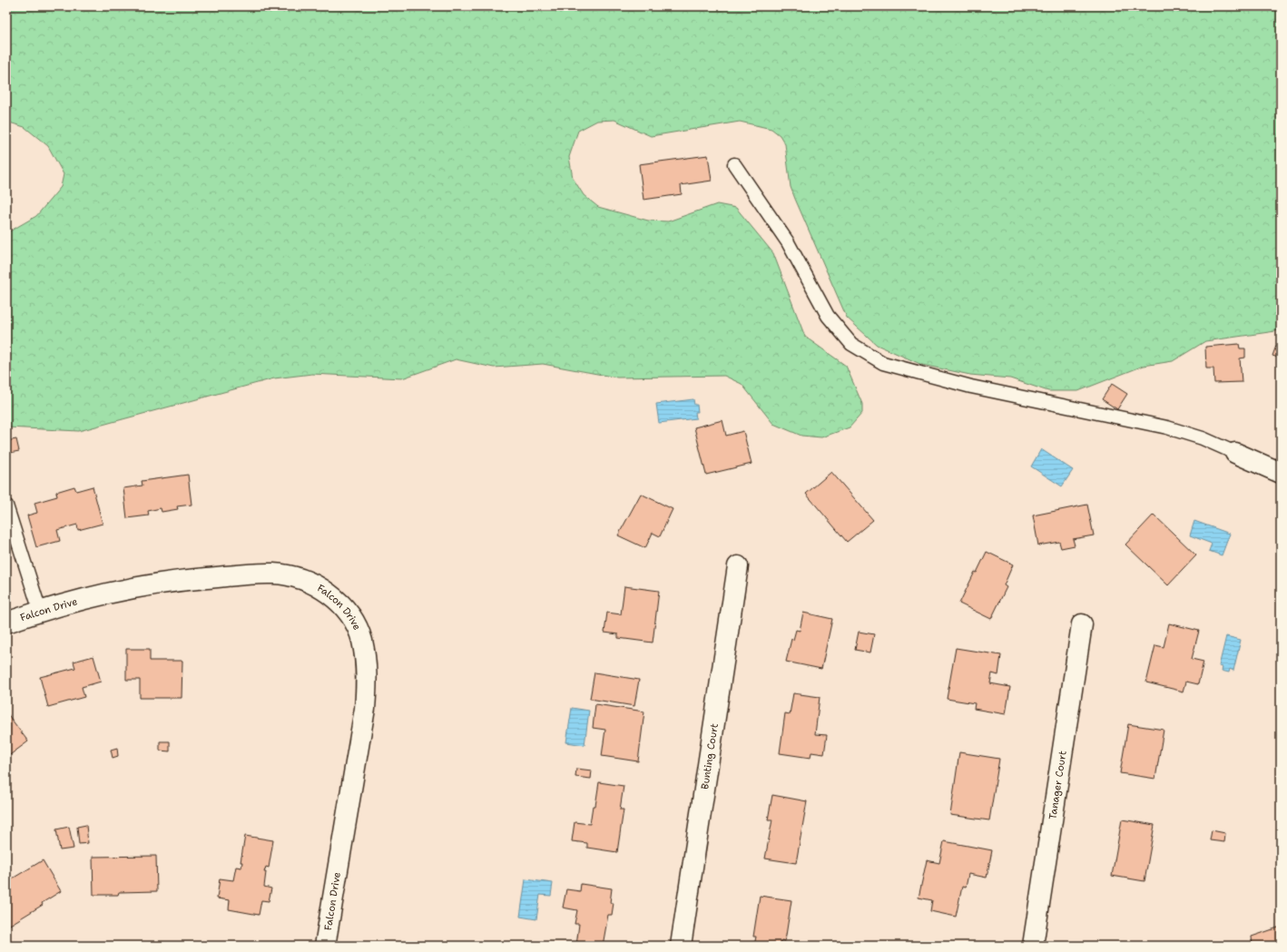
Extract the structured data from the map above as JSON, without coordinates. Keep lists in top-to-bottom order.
{
  "streets": {
    "street": ["Falcon Drive", "Bunting Court", "Tanager Court"]
  }
}
